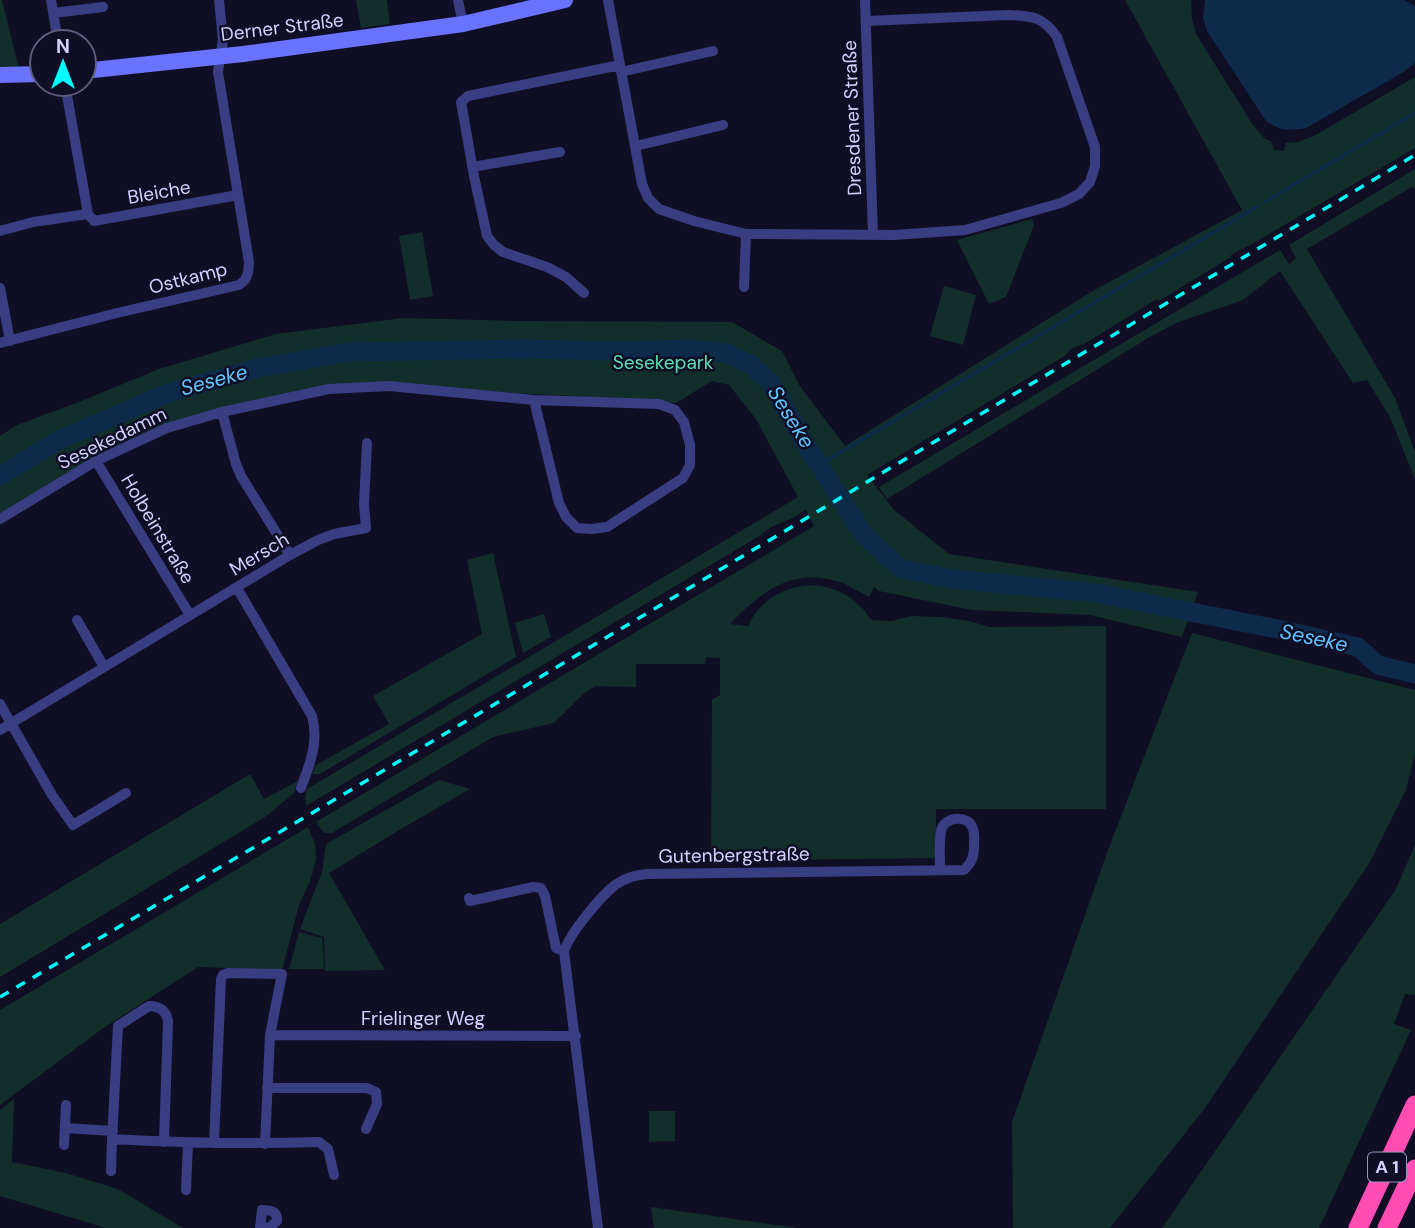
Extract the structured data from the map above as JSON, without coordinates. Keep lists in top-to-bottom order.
{
  "streets": {
    "highway": ["A 1"],
    "street": [
      "Derner Straße",
      "Dresdener Straße",
      "Bleiche",
      "Ostkamp",
      "Sesekedamm",
      "Holbeinstraße",
      "Mersch",
      "Gutenbergstraße",
      "Frielinger Weg"
    ]
  },
  "crossings": [
    ["Derner Straße", "Ostkamp"],
    ["Bleiche", "Ostkamp"],
    ["Sesekedamm", "Holbeinstraße"],
    ["Holbeinstraße", "Mersch"]
  ],
  "water": ["Seseke"],
  "parks": ["Sesekepark"],
  "north": "top"
}
